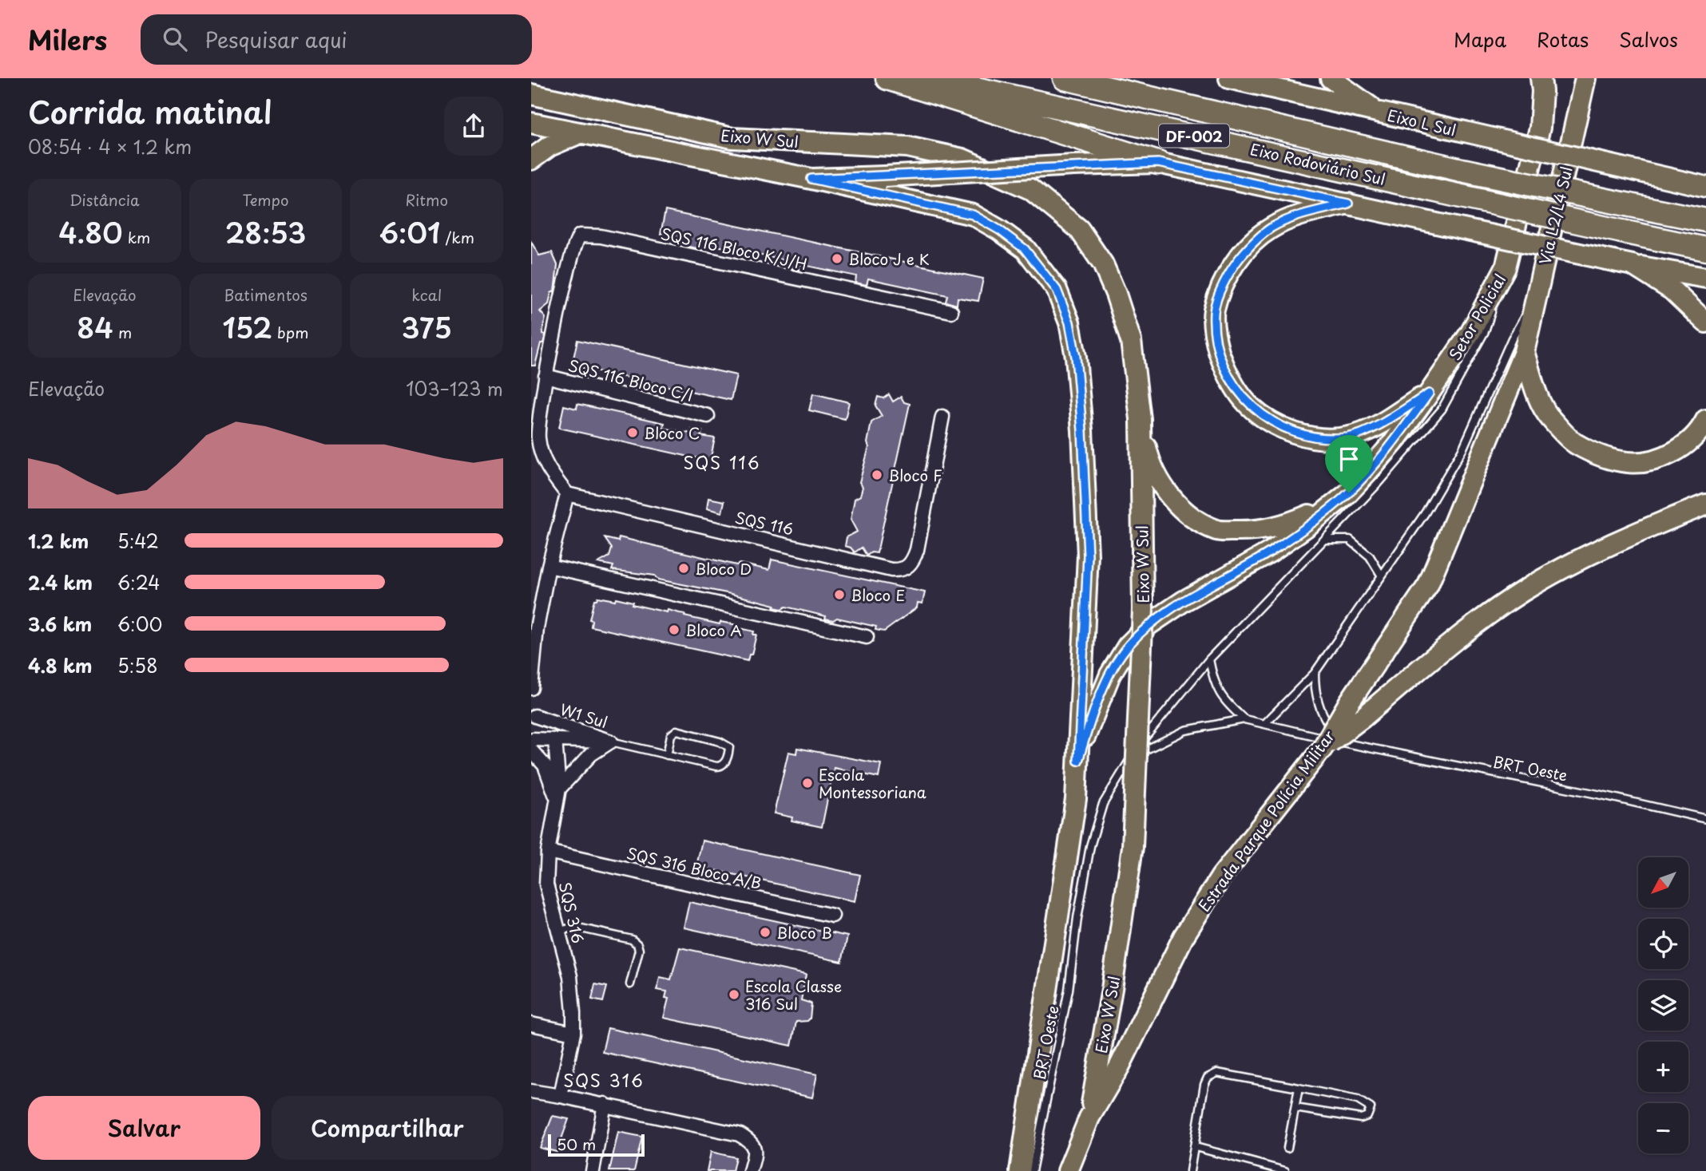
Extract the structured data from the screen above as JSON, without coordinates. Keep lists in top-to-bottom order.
{
  "streets": {
    "highway": ["DF-002", "Eixo Rodoviário Sul"],
    "main road": [
      "Eixo L Sul",
      "Eixo W Sul",
      "Via L2/L4 Sul",
      "Setor Policial",
      "Estrada Parque Polícia Militar"
    ],
    "street": [
      "SQS 116 Bloco K/J/H",
      "SQS 116 Bloco C/I",
      "SQS 116",
      "W1 Sul",
      "SQS 316 Bloco A/B",
      "SQS 316"
    ],
    "lane": ["BRT Oeste"]
  },
  "crossings": [
    ["Eixo W Sul", "Estrada Parque Polícia Militar"],
    ["Via L2/L4 Sul", "Estrada Parque Polícia Militar"],
    ["SQS 116 Bloco K/J/H", "SQS 116 Bloco C/I"],
    ["SQS 116 Bloco K/J/H", "SQS 116"],
    ["W1 Sul", "SQS 316"],
    ["SQS 316 Bloco A/B", "SQS 316"]
  ],
  "districts": ["SQS 116", "SQS 316"],
  "places": [
    "Bloco J e K",
    "Bloco C",
    "Bloco F",
    "Bloco D",
    "Bloco E",
    "Bloco A",
    "Escola Montessoriana",
    "Bloco B",
    "Escola Classe 316 Sul"
  ],
  "scale_bar": "50 m",
  "north": "bottom left",
  "page": {
    "header": "Milers",
    "search": "Pesquisar aqui",
    "nav": ["Mapa", "Rotas", "Salvos"],
    "heading": ["Corrida matinal", "08:54 · 4 × 1.2 km"],
    "stats": [
      ["Distância", "4.80 km"],
      ["Tempo", "28:53"],
      ["Ritmo", "6:01 /km"],
      ["Elevação", "84 m"],
      ["Batimentos", "152 bpm"],
      ["kcal", "375"]
    ],
    "chart": ["Elevação", "103–123 m"],
    "list": [
      {
        "name": "1.2 km",
        "note": "5:42"
      },
      {
        "name": "2.4 km",
        "note": "6:24"
      },
      {
        "name": "3.6 km",
        "note": "6:00"
      },
      {
        "name": "4.8 km",
        "note": "5:58"
      }
    ],
    "map_buttons": ["+", "−"],
    "buttons": ["Salvar", "Compartilhar"],
    "scale": "50 m"
  }
}
